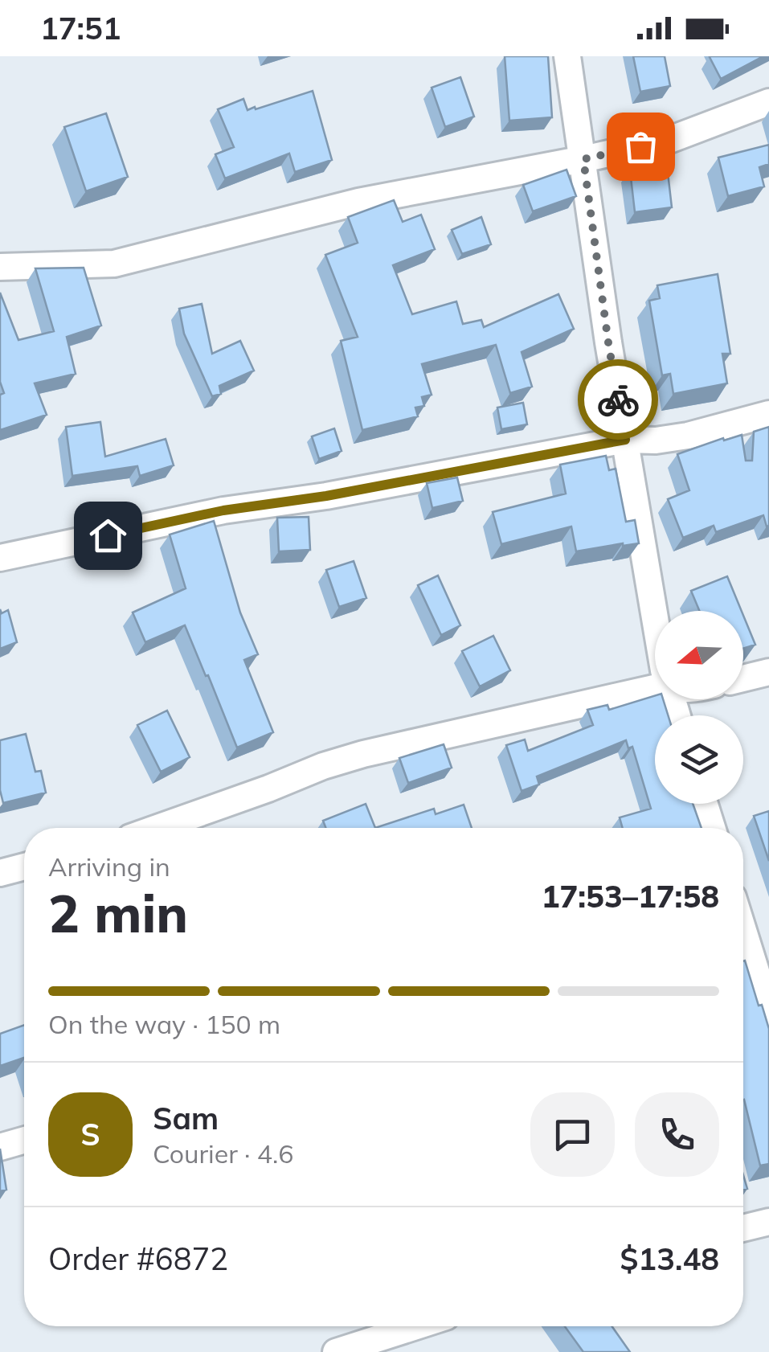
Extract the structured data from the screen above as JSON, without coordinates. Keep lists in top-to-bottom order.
{
  "north": "left",
  "page": {
    "status": "17:51",
    "heading": ["2 min", "Arriving in", "17:53–17:58"],
    "panel": [
      "Sam",
      "Courier · 4.6",
      "Order #6872",
      "$13.48"
    ],
    "bar": "On the way · 150 m",
    "round": "S"
  }
}
